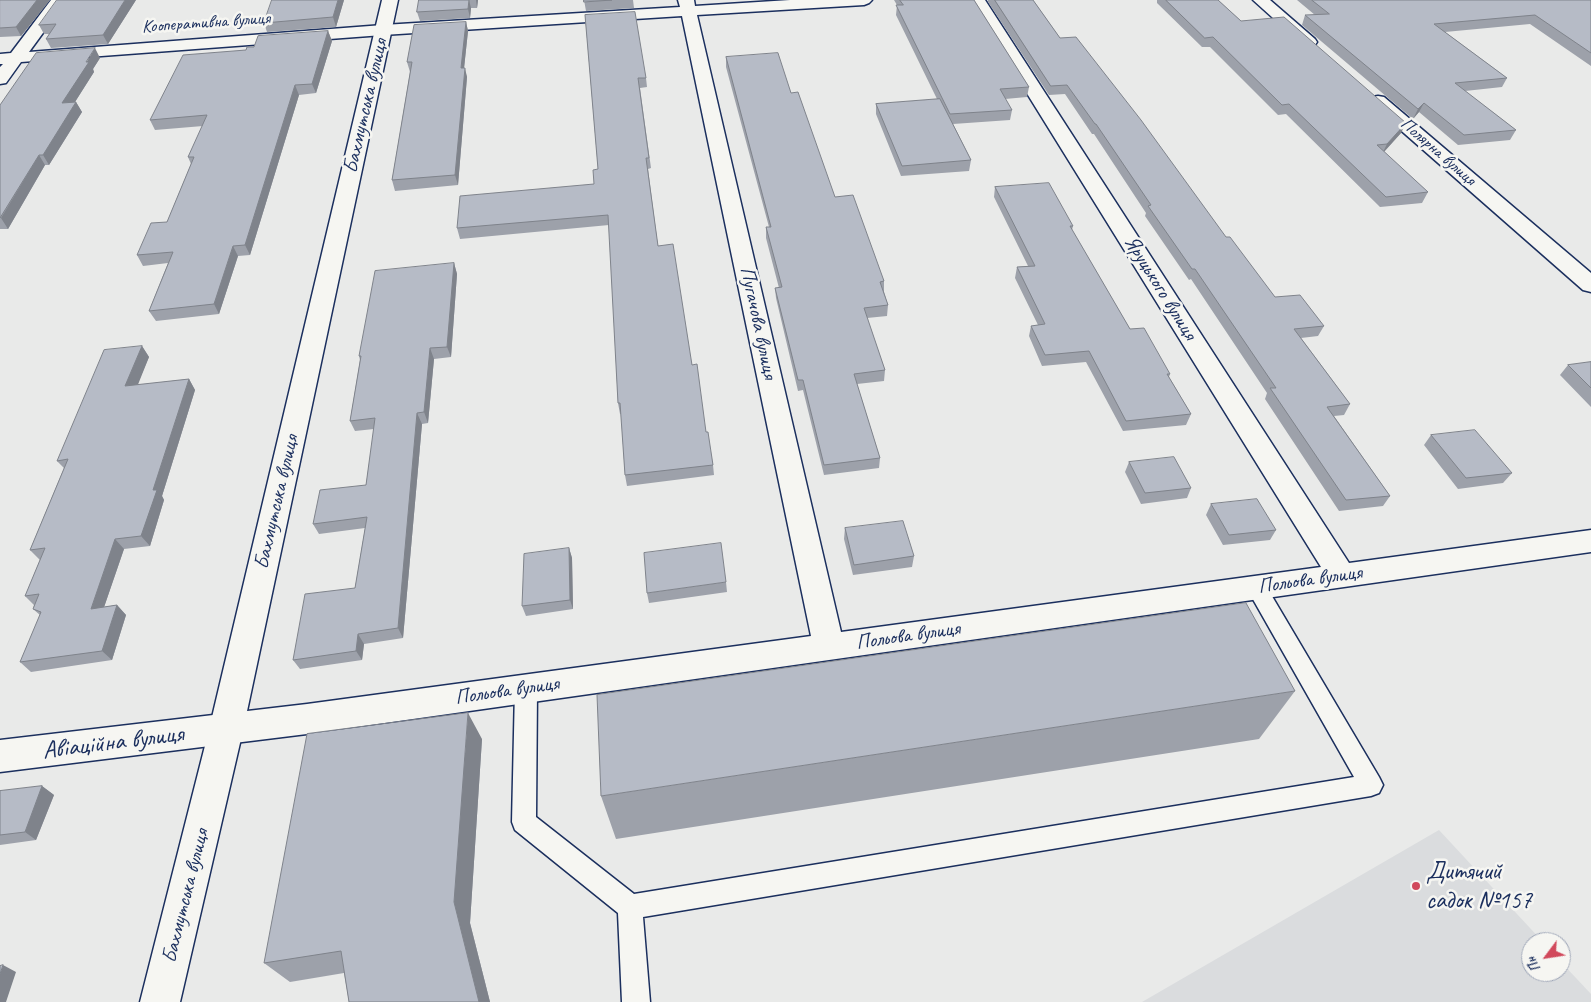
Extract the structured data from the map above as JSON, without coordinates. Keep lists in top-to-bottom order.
{
  "streets": {
    "street": [
      "Кооперативна вулиця",
      "Бахмутська вулиця",
      "Полярна вулиця",
      "Яруцького вулиця",
      "Пугачова вулиця",
      "Польова вулиця",
      "Авіаційна вулиця"
    ]
  },
  "crossings": [
    ["Кооперативна вулиця", "Бахмутська вулиця"],
    ["Кооперативна вулиця", "Пугачова вулиця"],
    ["Бахмутська вулиця", "Польова вулиця"],
    ["Бахмутська вулиця", "Авіаційна вулиця"],
    ["Яруцького вулиця", "Польова вулиця"],
    ["Пугачова вулиця", "Польова вулиця"],
    ["Польова вулиця", "Авіаційна вулиця"]
  ],
  "places": ["Дитячий садок №157"],
  "north": "bottom left"
}
